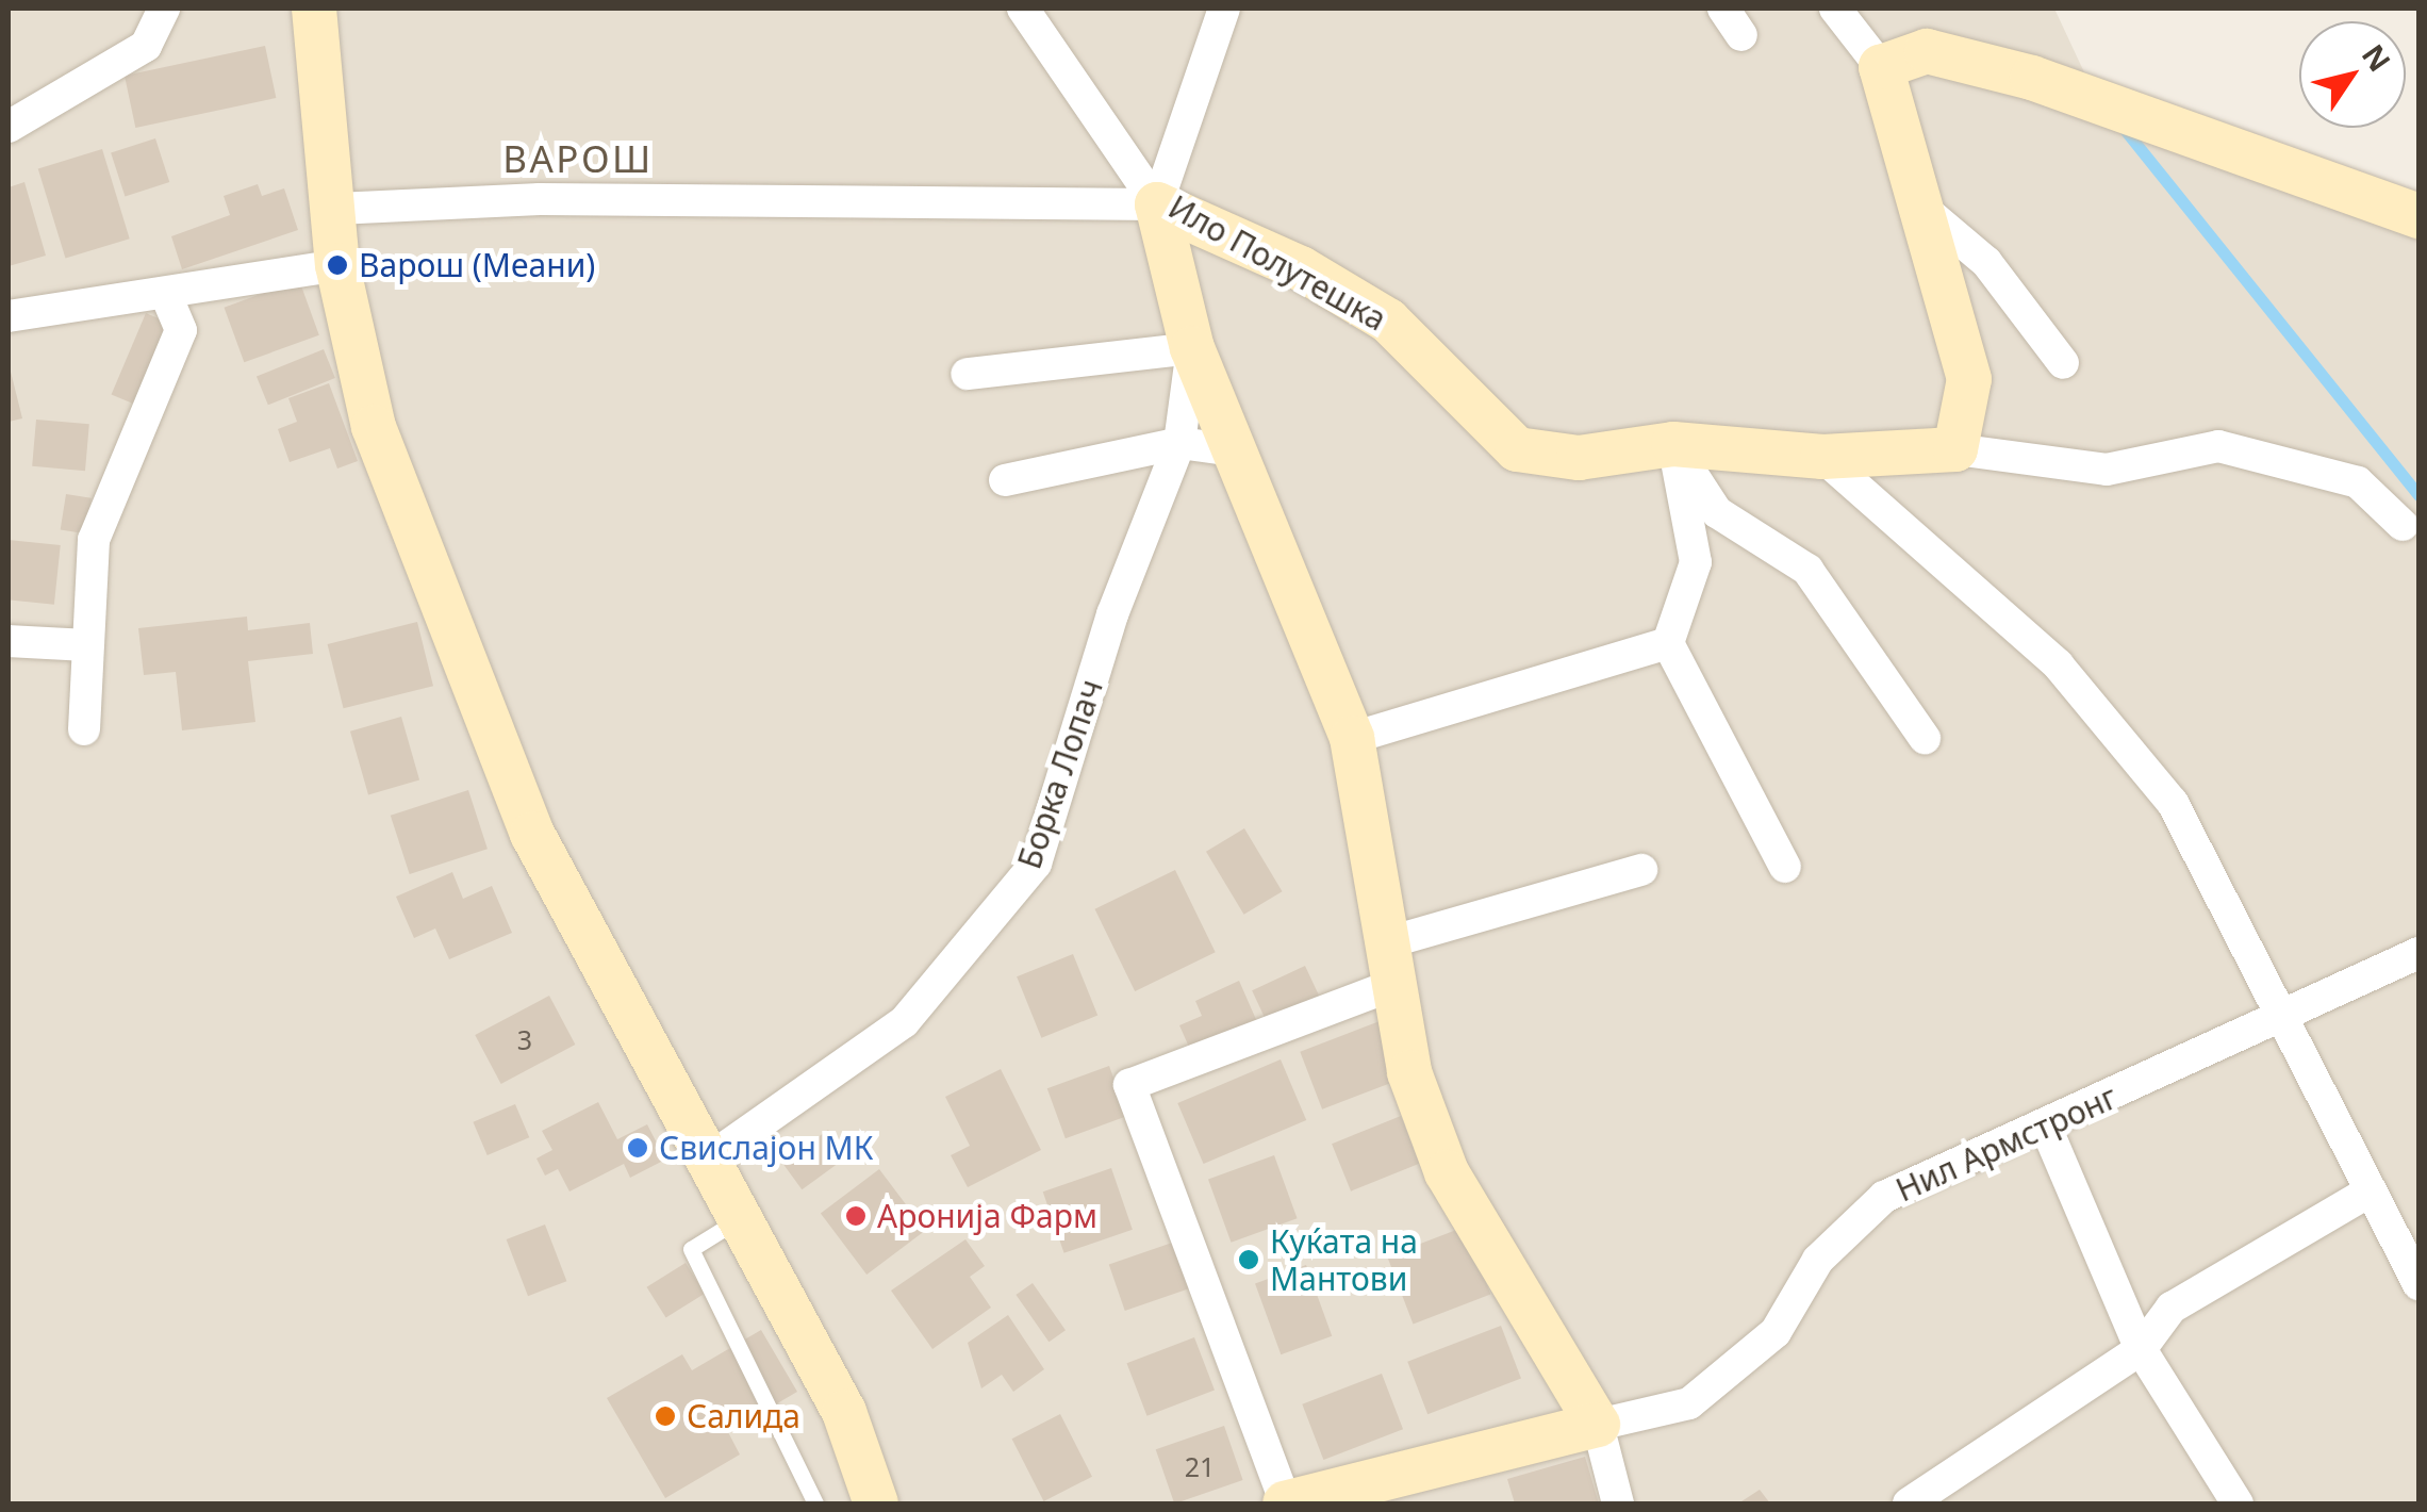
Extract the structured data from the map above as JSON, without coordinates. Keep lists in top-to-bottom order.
{
  "streets": {
    "street": ["Ило Полутешка", "Борка Лопач", "Нил Армстронг"]
  },
  "crossings": [
    ["Ило Полутешка", "Борка Лопач"],
    ["Борка Лопач", "Нил Армстронг"]
  ],
  "districts": ["ВАРОШ"],
  "places": [
    "Варош (Меани)",
    "Свислајон МК",
    "Аронија Фарм",
    "Куќата на Мантови",
    "Салида"
  ],
  "house_numbers": ["3", "21"],
  "north": "top right"
}
